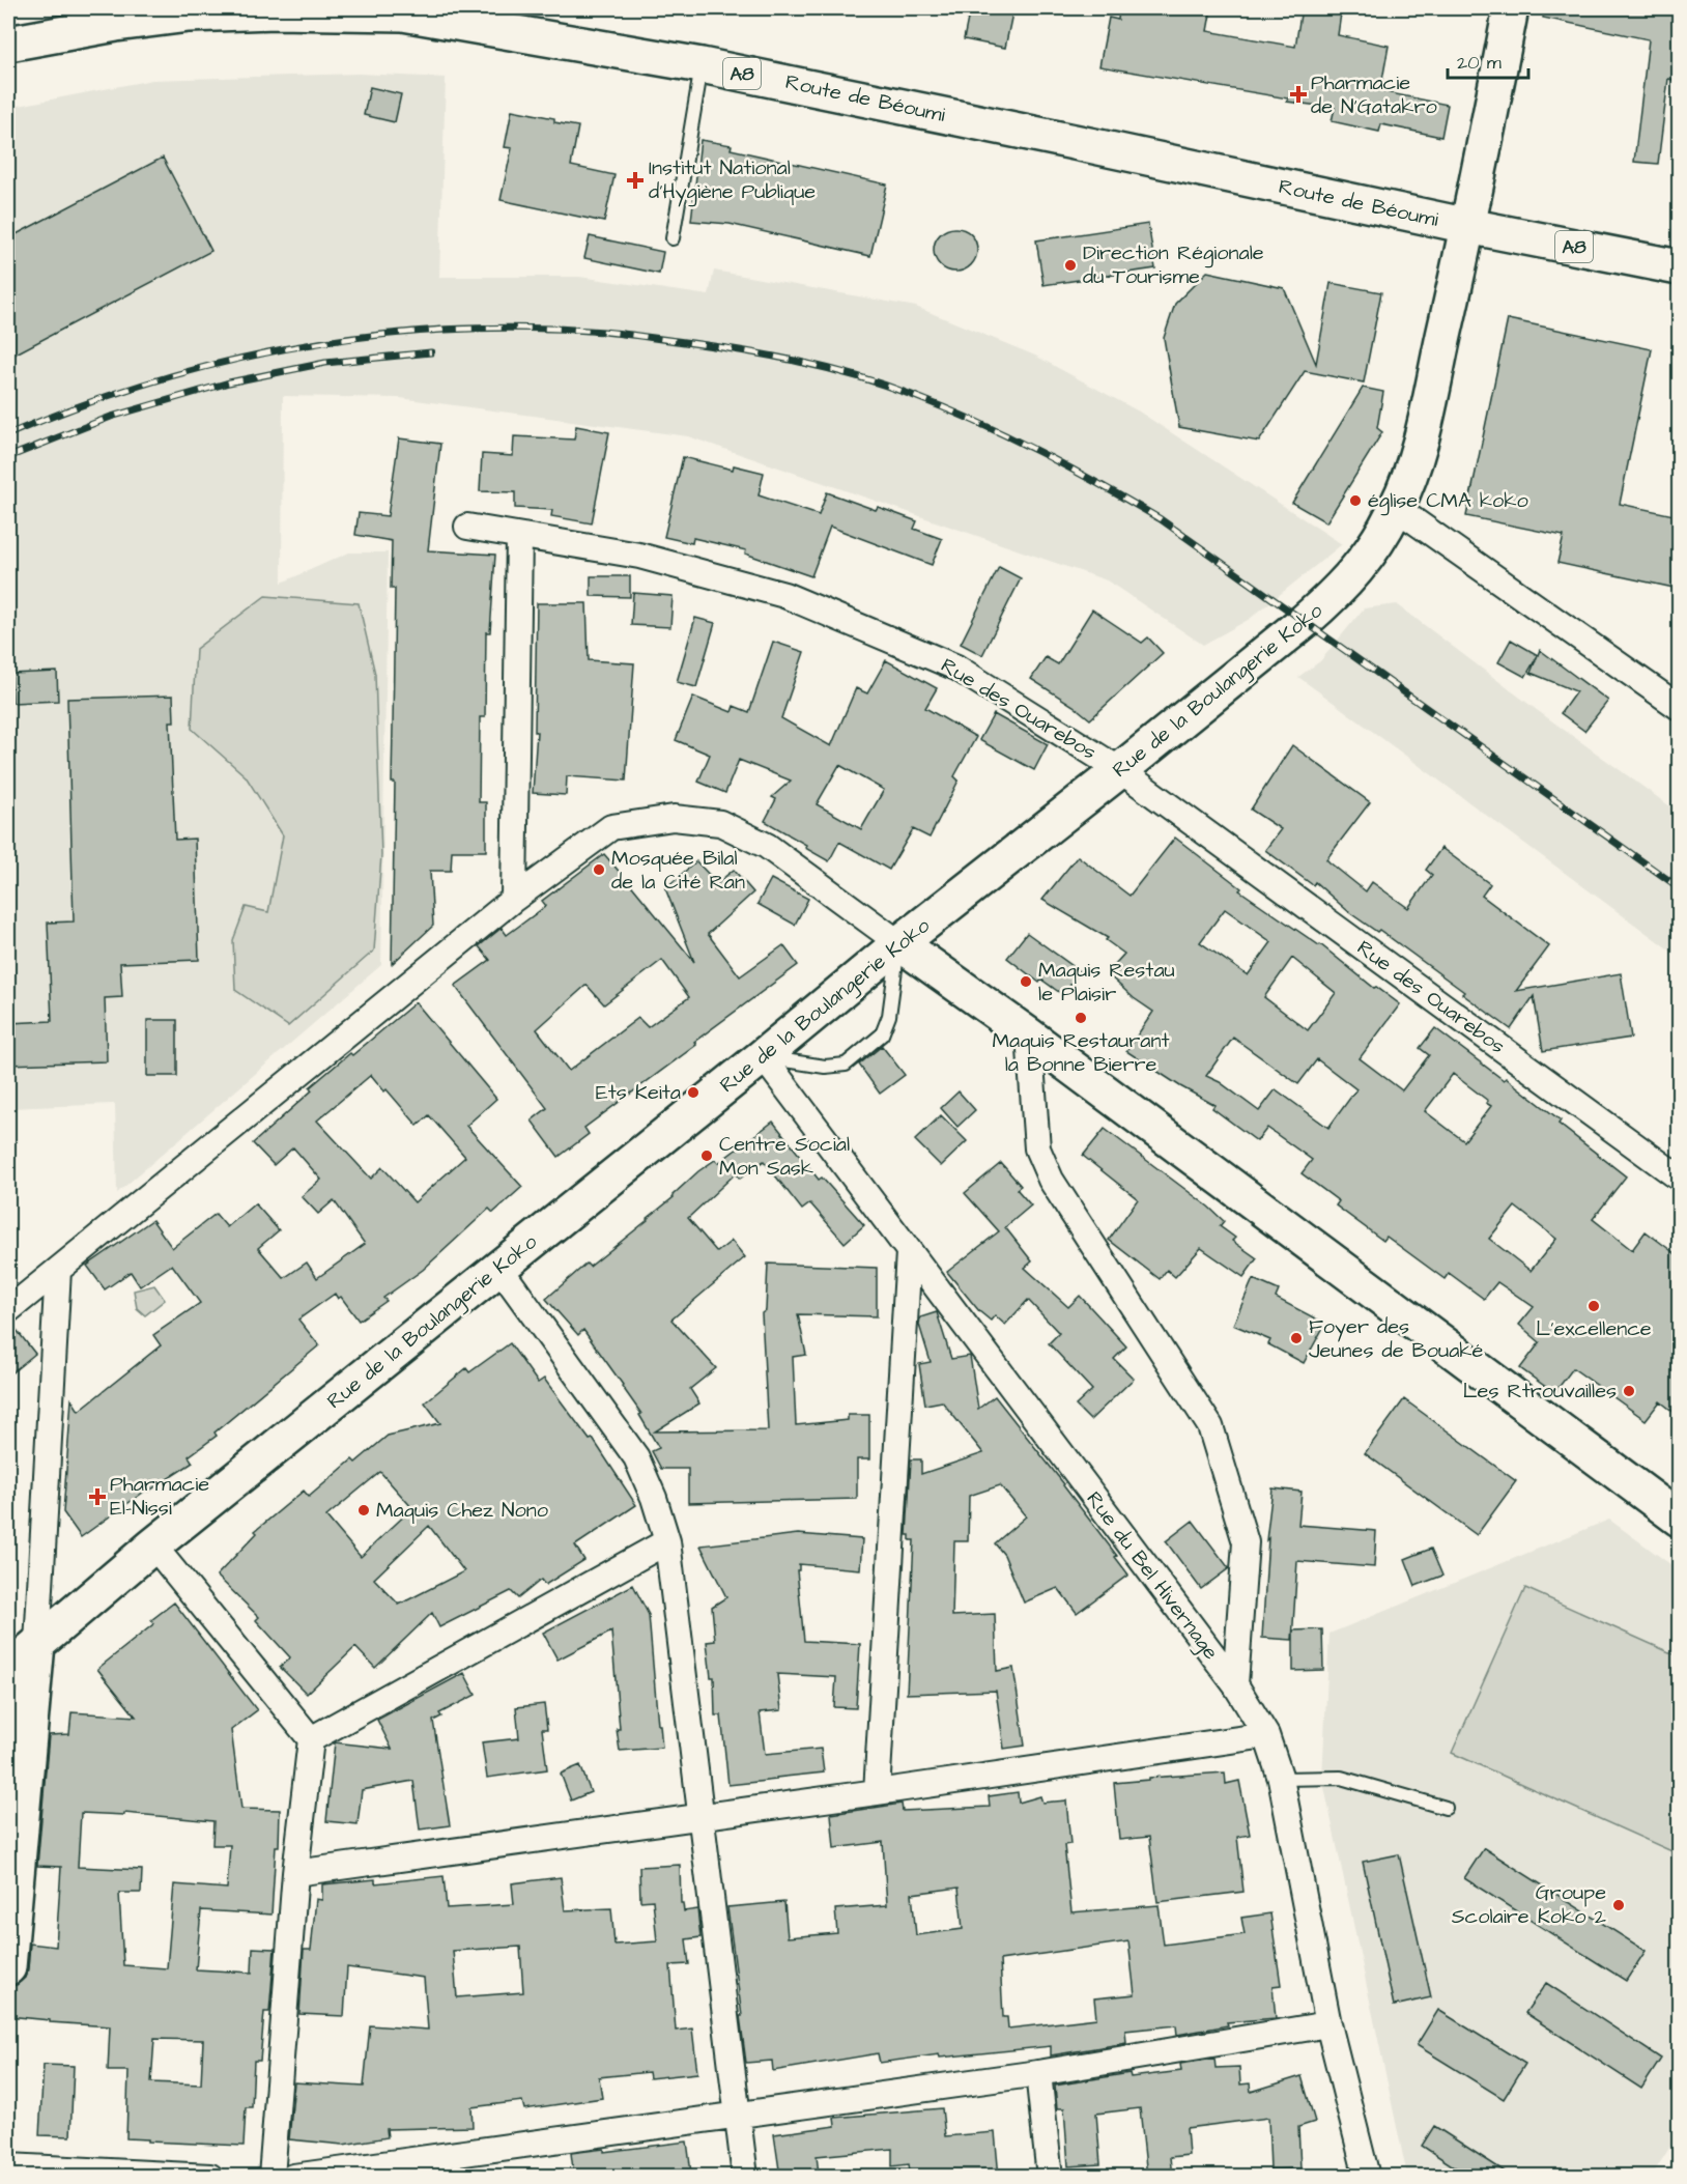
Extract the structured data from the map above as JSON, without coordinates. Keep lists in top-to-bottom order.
{
  "streets": {
    "street": [
      "A8",
      "Route de Béoumi",
      "Rue de la Boulangerie Koko",
      "Rue des Ouarebos",
      "Rue du Bel Hivernage"
    ]
  },
  "crossings": [
    ["Route de Béoumi", "Rue de la Boulangerie Koko"],
    ["Rue de la Boulangerie Koko", "Rue des Ouarebos"],
    ["Rue de la Boulangerie Koko", "Rue du Bel Hivernage"]
  ],
  "places": {
    "health": ["Pharmacie de N'Gatakro", "Institut National d'Hygiène Publique", "Pharmacie El-Nissi"],
    "other": [
      "Direction Régionale du Tourisme",
      "église CMA koko",
      "Mosquée Bilal de la Cité Ran",
      "Maquis Restau le Plaisir",
      "Maquis Restaurant la Bonne Bierre",
      "Ets Keita",
      "Centre Social Mon Sask",
      "L'excellence",
      "Foyer des Jeunes de Bouaké",
      "Les Rtrouvailles",
      "Maquis Chez Nono",
      "Groupe Scolaire Koko 2"
    ]
  },
  "scale_bar": "20 m"
}
